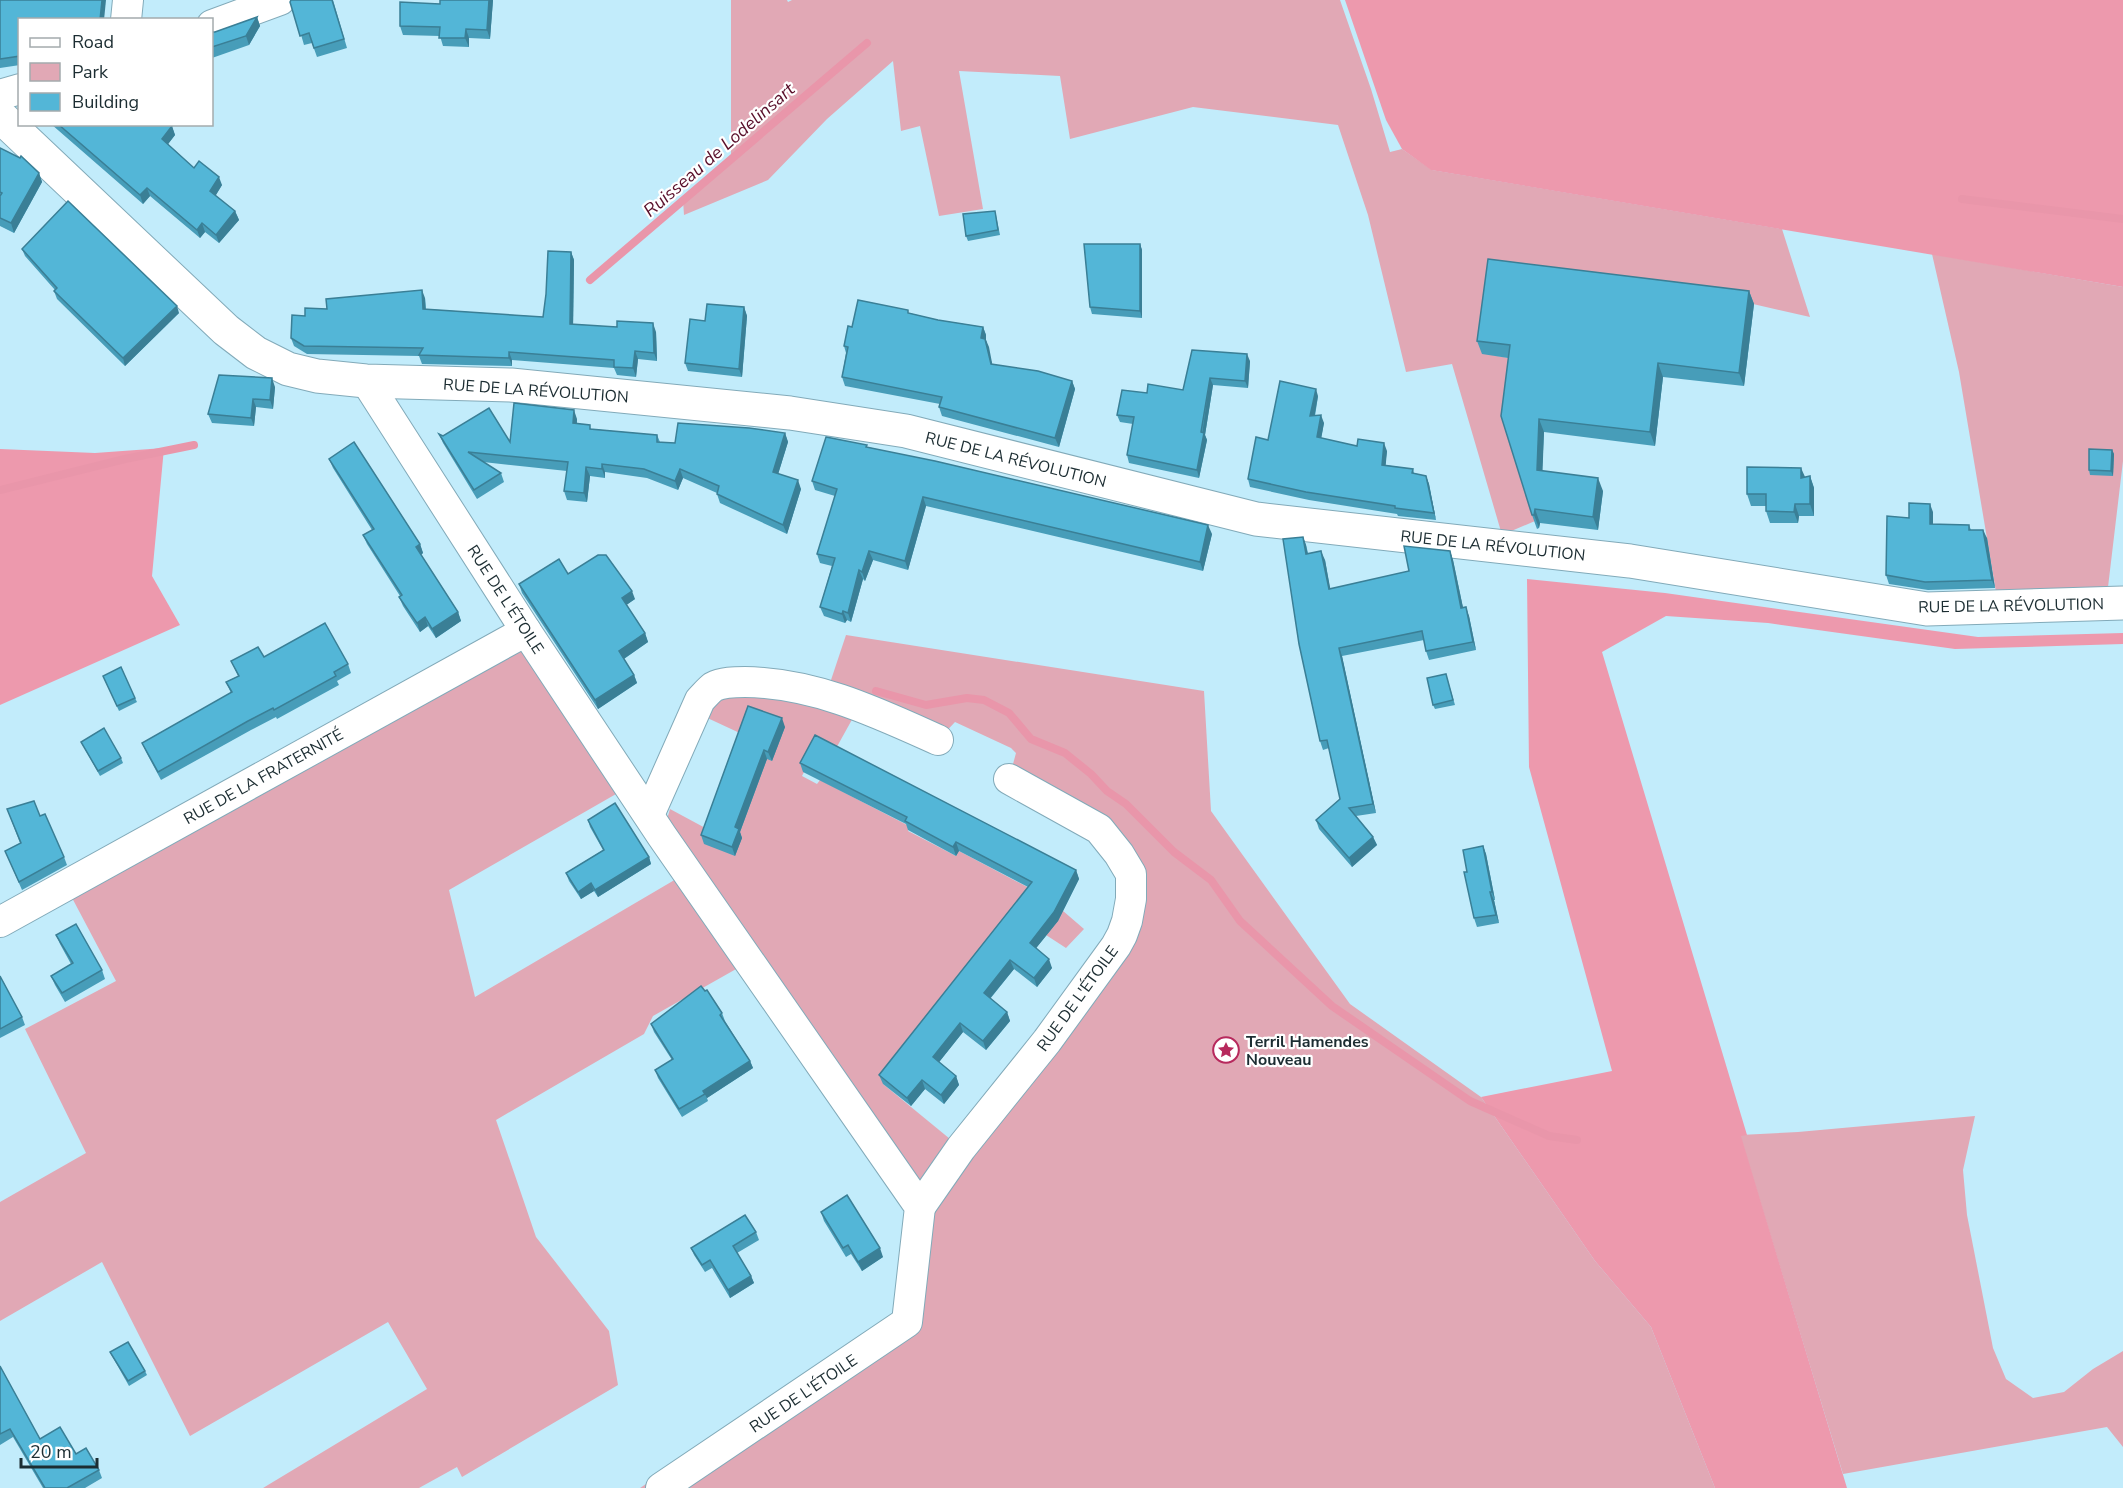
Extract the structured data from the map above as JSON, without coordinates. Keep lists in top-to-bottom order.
{
  "streets": {
    "street": ["RUE DE LA RÉVOLUTION", "RUE DE L'ÉTOILE", "RUE DE LA FRATERNITÉ"]
  },
  "crossings": [
    ["RUE DE LA RÉVOLUTION", "RUE DE L'ÉTOILE"],
    ["RUE DE L'ÉTOILE", "RUE DE LA FRATERNITÉ"]
  ],
  "water": ["Ruisseau de Lodelinsart"],
  "places": {
    "place": ["Terril Hamendes Nouveau"]
  },
  "legend": ["Road", "Park", "Building"],
  "scale_bar": "20 m"
}
